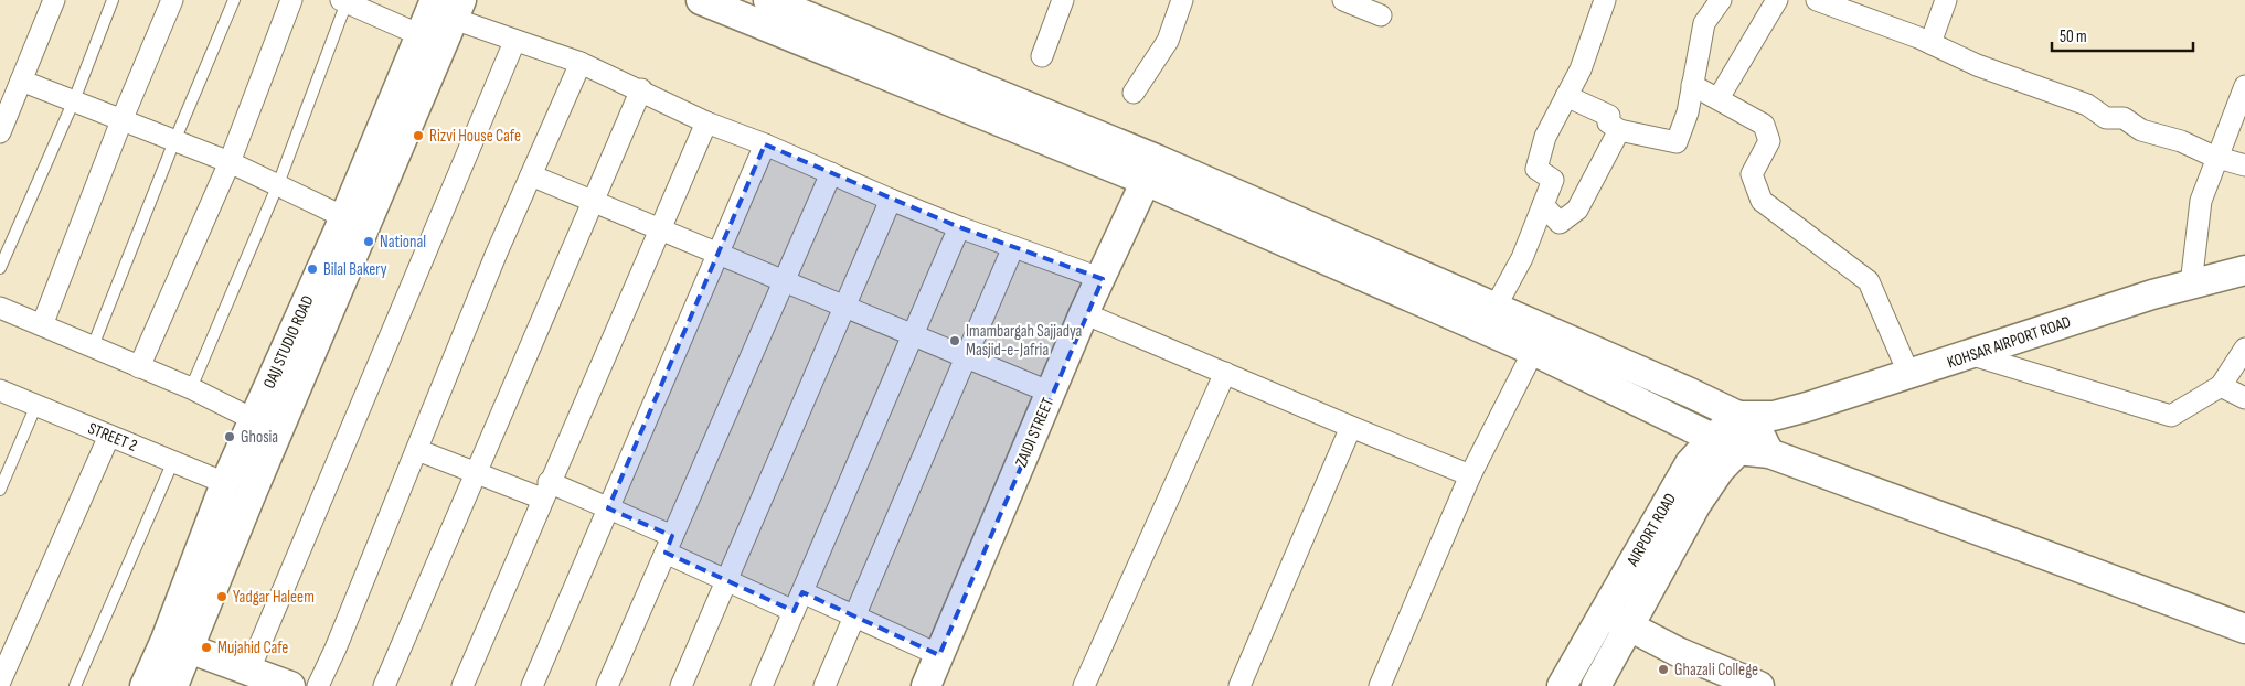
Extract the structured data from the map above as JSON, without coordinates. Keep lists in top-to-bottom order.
{
  "streets": {
    "main road": [
      "OAJJ STUDIO ROAD",
      "KOHSAR AIRPORT ROAD",
      "ZAIDI STREET",
      "AIRPORT ROAD"
    ],
    "street": ["STREET 2"]
  },
  "crossings": [
    ["OAJJ STUDIO ROAD", "STREET 2"],
    ["KOHSAR AIRPORT ROAD", "AIRPORT ROAD"]
  ],
  "places": [
    "Rizvi House Cafe",
    "National",
    "Bilal Bakery",
    "Imambargah Sajjadya Masjid-e-Jafria",
    "Ghosia",
    "Yadgar Haleem",
    "Mujahid Cafe",
    "Ghazali College"
  ],
  "scale_bar": "50 m"
}
